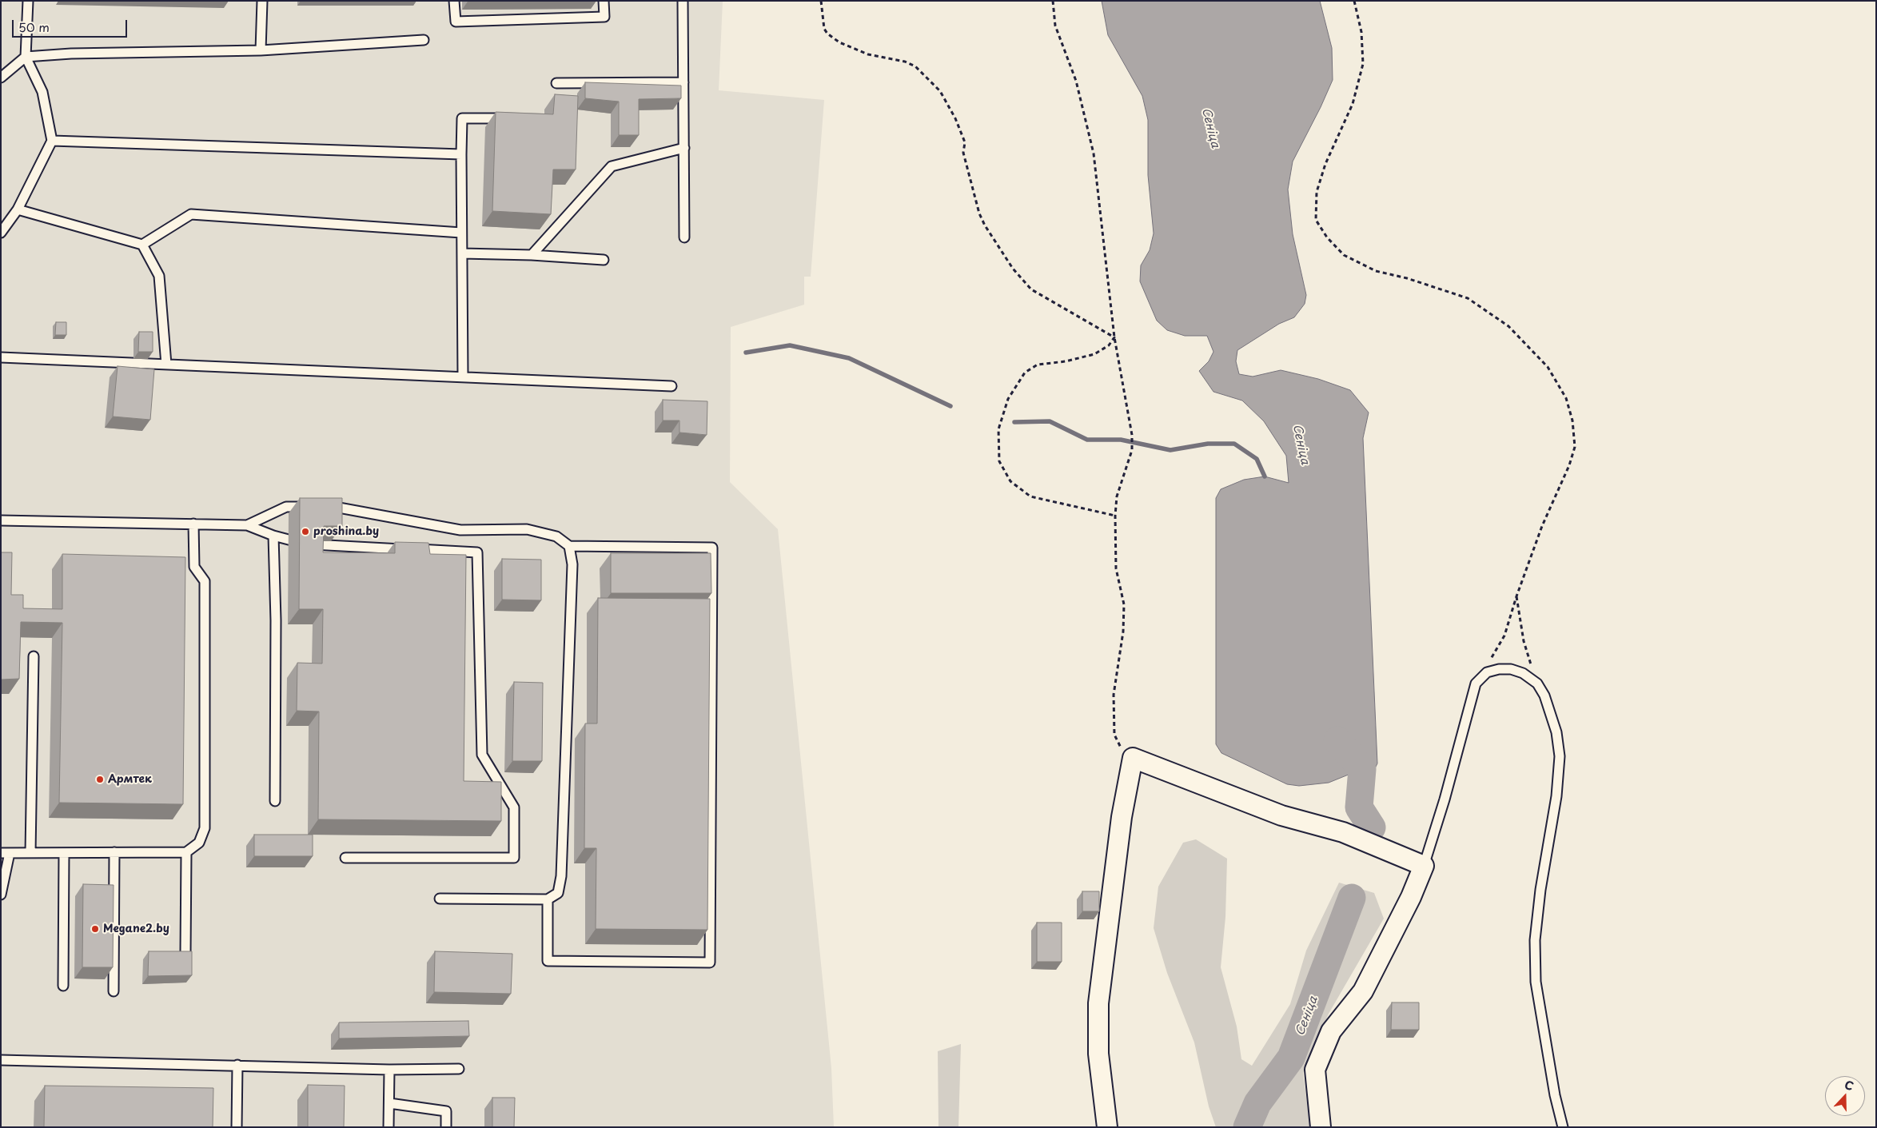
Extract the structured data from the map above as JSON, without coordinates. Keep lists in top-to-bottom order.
{
  "water": ["Сеніца"],
  "places": ["proshina.by", "Армтек", "Megane2.by"],
  "scale_bar": "50 m",
  "north": "top"
}
